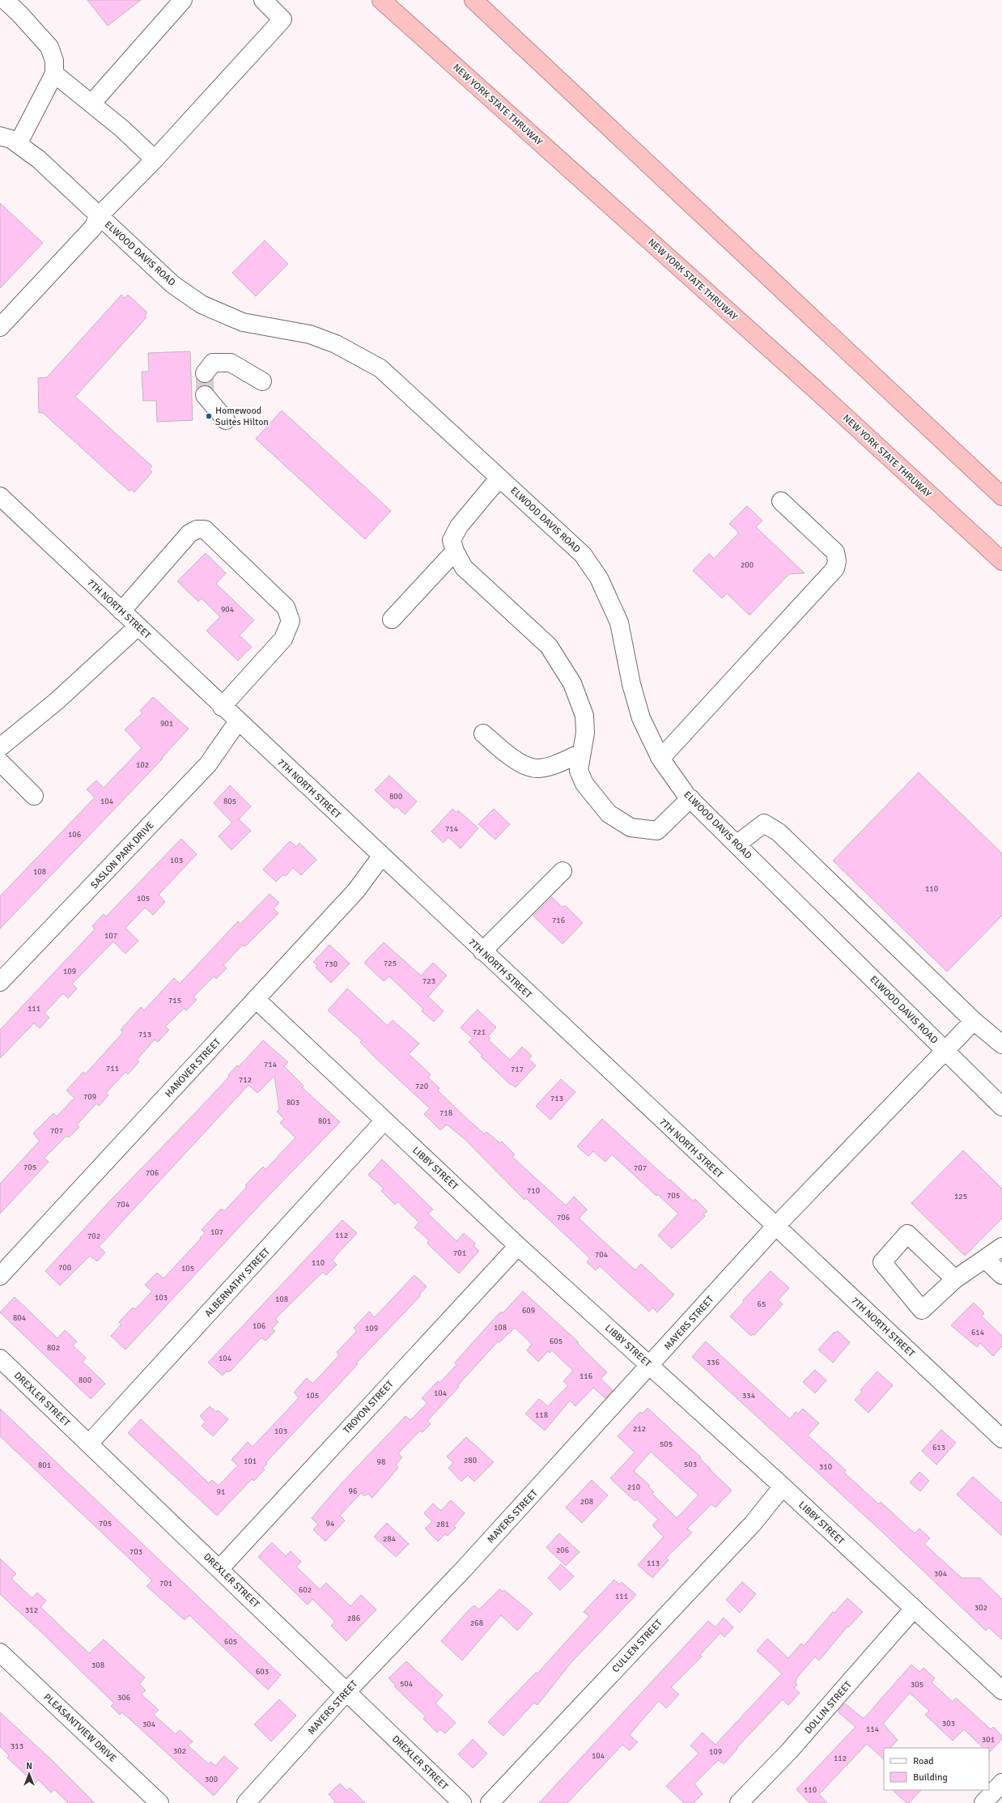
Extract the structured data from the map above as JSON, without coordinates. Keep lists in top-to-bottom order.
{
  "streets": {
    "highway": ["NEW YORK STATE THRUWAY"],
    "street": [
      "ELWOOD DAVIS ROAD",
      "7TH NORTH STREET",
      "SASLON PARK DRIVE",
      "HANOVER STREET",
      "LIBBY STREET",
      "ALBERNATHY STREET",
      "MAYERS STREET",
      "DREXLER STREET",
      "TROYON STREET",
      "CULLEN STREET",
      "DOLLIN STREET",
      "PLEASANTVIEW DRIVE"
    ]
  },
  "crossings": [
    ["ELWOOD DAVIS ROAD", "7TH NORTH STREET"],
    ["ELWOOD DAVIS ROAD", "MAYERS STREET"],
    ["7TH NORTH STREET", "SASLON PARK DRIVE"],
    ["7TH NORTH STREET", "HANOVER STREET"],
    ["7TH NORTH STREET", "MAYERS STREET"],
    ["HANOVER STREET", "LIBBY STREET"],
    ["LIBBY STREET", "ALBERNATHY STREET"],
    ["LIBBY STREET", "MAYERS STREET"],
    ["LIBBY STREET", "TROYON STREET"],
    ["LIBBY STREET", "CULLEN STREET"],
    ["LIBBY STREET", "DOLLIN STREET"],
    ["ALBERNATHY STREET", "DREXLER STREET"],
    ["MAYERS STREET", "DREXLER STREET"],
    ["DREXLER STREET", "TROYON STREET"]
  ],
  "places": ["Homewood Suites Hilton"],
  "house_numbers": [
    "200",
    "904",
    "901",
    "102",
    "800",
    "104",
    "805",
    "714",
    "106",
    "103",
    "108",
    "110",
    "105",
    "716",
    "107",
    "725",
    "730",
    "109",
    "723",
    "715",
    "111",
    "721",
    "713",
    "714",
    "711",
    "717",
    "712",
    "720",
    "709",
    "713",
    "803",
    "718",
    "801",
    "707",
    "705",
    "707",
    "706",
    "710",
    "705",
    "125",
    "704",
    "706",
    "107",
    "112",
    "702",
    "701",
    "704",
    "110",
    "700",
    "105",
    "103",
    "108",
    "65",
    "609",
    "804",
    "106",
    "108",
    "109",
    "614",
    "605",
    "802",
    "104",
    "336",
    "116",
    "800",
    "104",
    "105",
    "334",
    "118",
    "212",
    "103",
    "505",
    "613",
    "280",
    "101",
    "98",
    "503",
    "801",
    "310",
    "210",
    "96",
    "91",
    "208",
    "705",
    "94",
    "281",
    "284",
    "206",
    "703",
    "113",
    "304",
    "701",
    "602",
    "111",
    "302",
    "312",
    "286",
    "268",
    "605",
    "308",
    "603",
    "504",
    "305",
    "306",
    "303",
    "304",
    "114",
    "301",
    "313",
    "302",
    "109",
    "104",
    "112",
    "300",
    "110"
  ],
  "legend": ["Road", "Building"],
  "north": "top"
}
